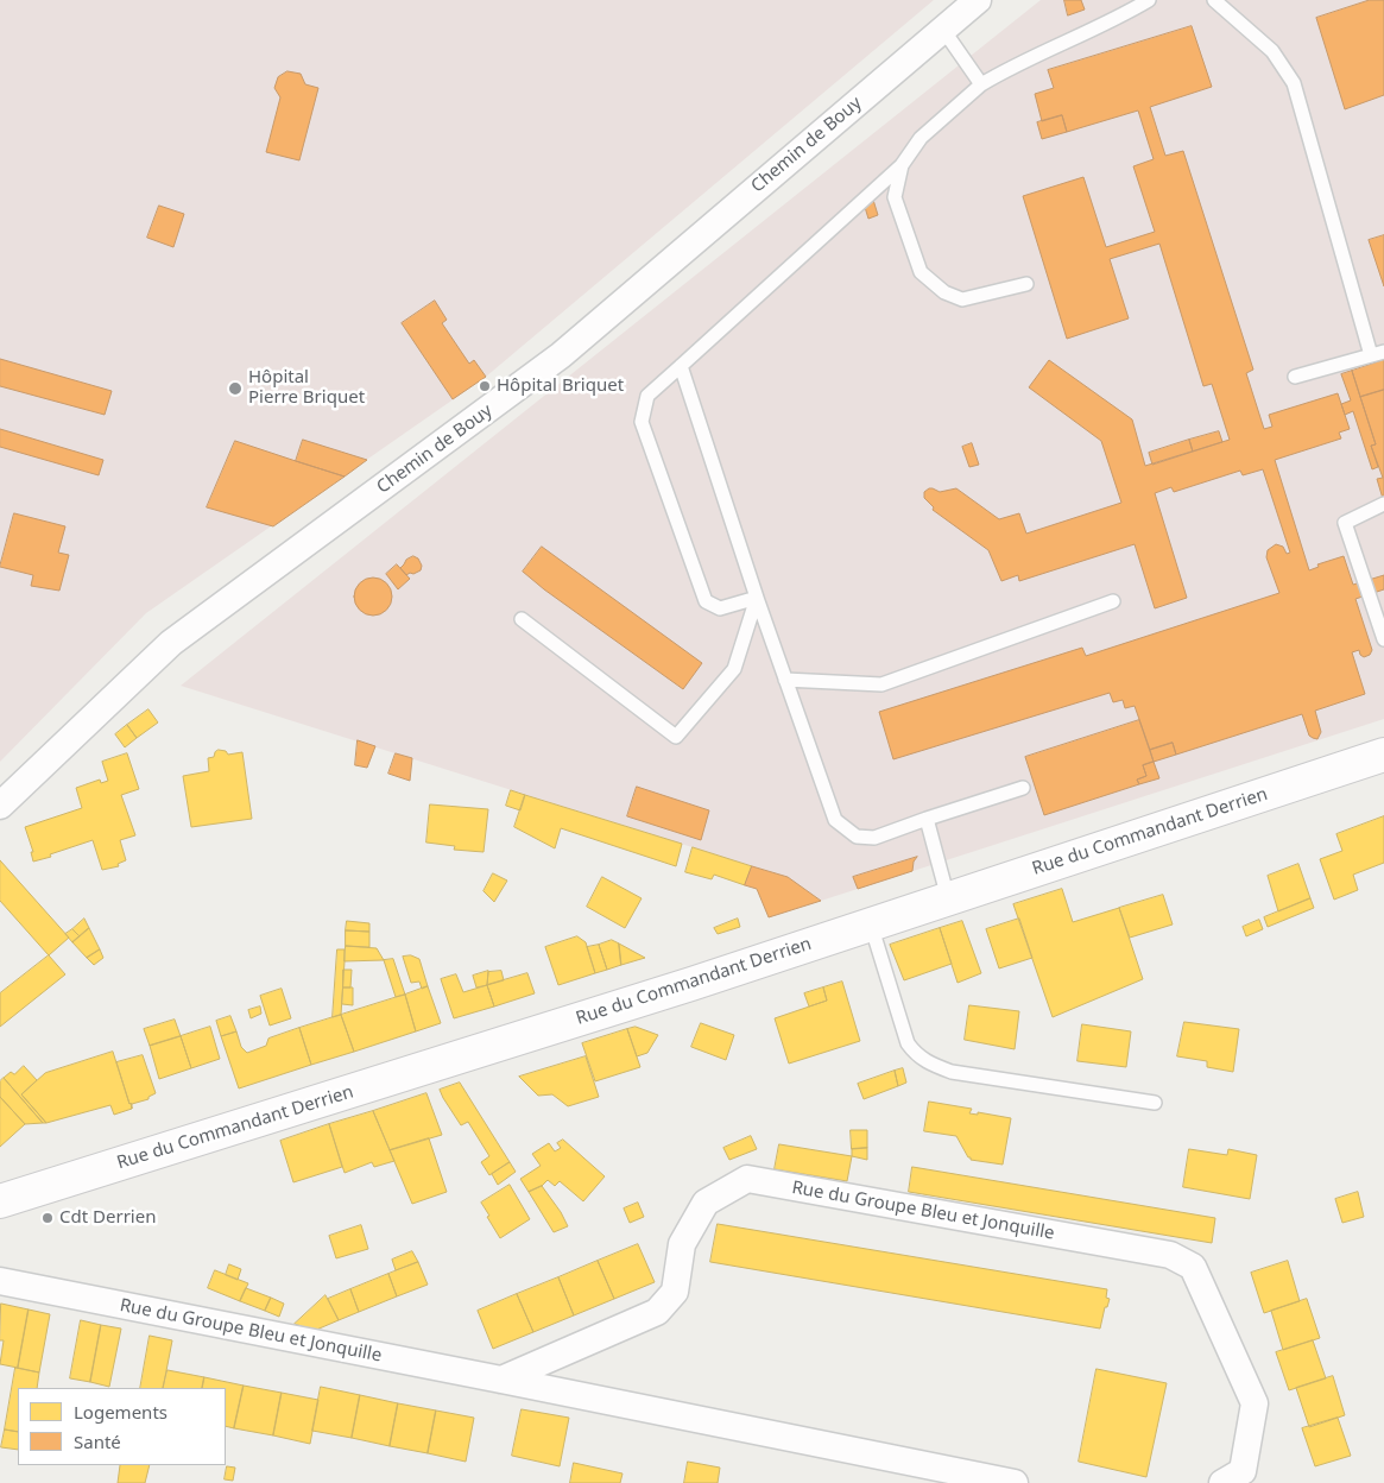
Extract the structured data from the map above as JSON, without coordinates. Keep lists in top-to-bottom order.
{
  "streets": {
    "main road": ["Rue du Commandant Derrien"],
    "street": ["Chemin de Bouy", "Rue du Groupe Bleu et Jonquille"]
  },
  "places": ["Hôpital Briquet", "Hôpital Pierre Briquet", "Cdt Derrien"],
  "legend": ["Logements", "Santé"]
}
